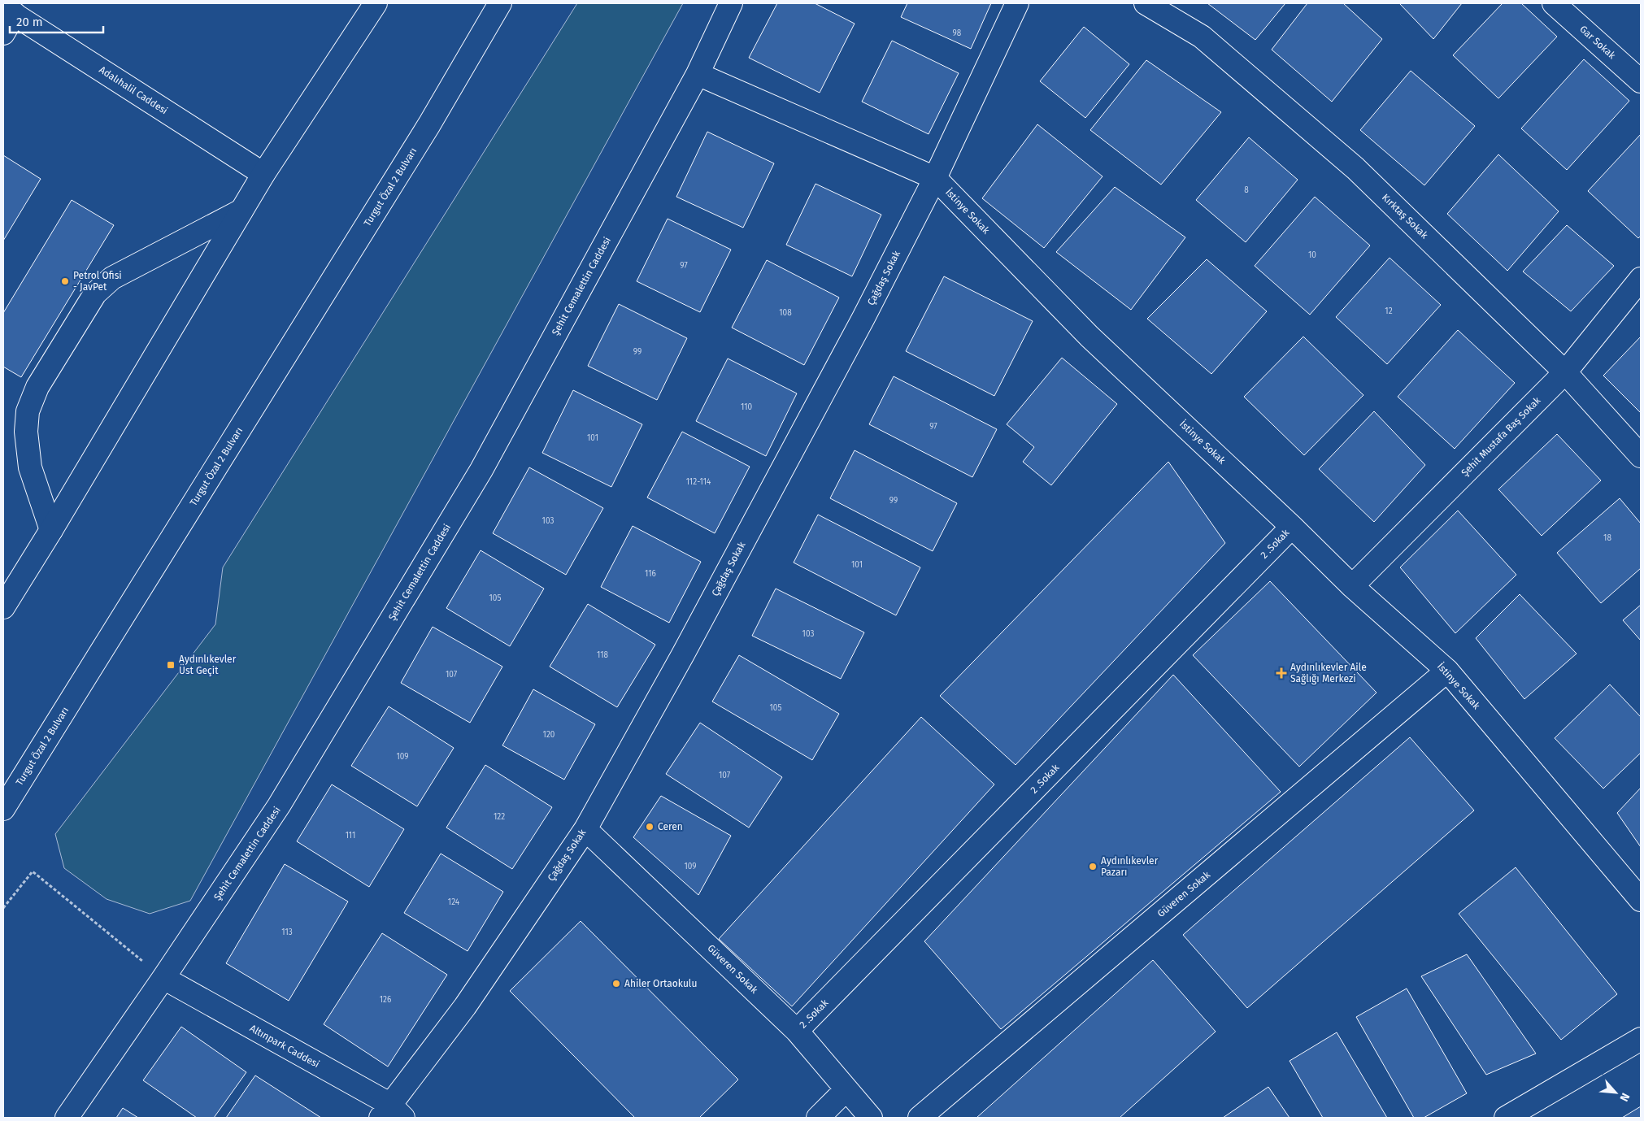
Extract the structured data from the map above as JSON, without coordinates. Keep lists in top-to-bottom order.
{
  "streets": {
    "main road": [
      "Gar Sokak",
      "Adalıhalil Caddesi",
      "Turgut Özal 2 Bulvarı",
      "İstinye Sokak",
      "Kırktaş Sokak",
      "Çağdaş Sokak",
      "Şehit Cemalettin Caddesi",
      "Şehit Mustafa Baş Sokak",
      "2 .Sokak",
      "Güveren Sokak",
      "Altınpark Caddesi"
    ]
  },
  "crossings": [
    ["İstinye Sokak", "Çağdaş Sokak"],
    ["İstinye Sokak", "Şehit Cemalettin Caddesi"],
    ["İstinye Sokak", "Şehit Mustafa Baş Sokak"],
    ["İstinye Sokak", "2 .Sokak"],
    ["İstinye Sokak", "Güveren Sokak"],
    ["Kırktaş Sokak", "Şehit Mustafa Baş Sokak"],
    ["Çağdaş Sokak", "Güveren Sokak"],
    ["Çağdaş Sokak", "Altınpark Caddesi"],
    ["Şehit Cemalettin Caddesi", "Altınpark Caddesi"],
    ["2 .Sokak", "Güveren Sokak"]
  ],
  "places": {
    "other": [
      "Petrol Ofisi - JavPet",
      "Ceren",
      "Aydınlıkevler Pazarı",
      "Ahiler Ortaokulu"
    ],
    "transit": ["Aydınlıkevler Üst Geçit"],
    "health": ["Aydınlıkevler Aile Sağlığı Merkezi"]
  },
  "house_numbers": [
    "98",
    "8",
    "10",
    "97",
    "12",
    "108",
    "99",
    "110",
    "97",
    "101",
    "112-114",
    "99",
    "103",
    "18",
    "101",
    "116",
    "105",
    "103",
    "118",
    "107",
    "105",
    "120",
    "109",
    "107",
    "122",
    "111",
    "109",
    "124",
    "113",
    "126"
  ],
  "scale_bar": "20 m",
  "north": "bottom right"
}
